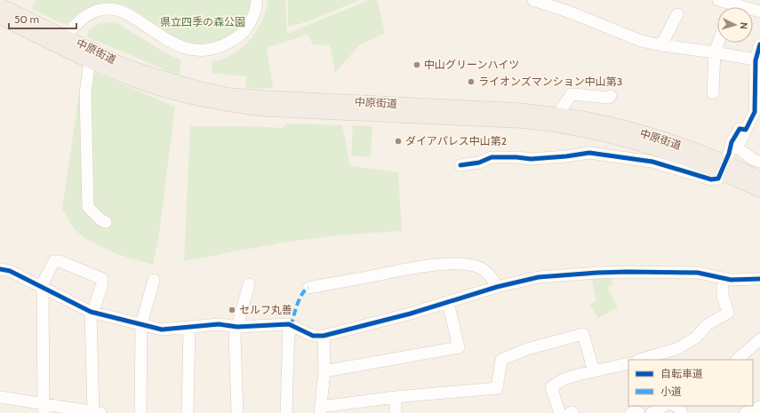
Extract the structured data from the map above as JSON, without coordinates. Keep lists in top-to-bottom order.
{
  "streets": {
    "main road": ["中原街道"]
  },
  "parks": ["県立四季の森公園"],
  "places": [
    "中山グリーンハイツ",
    "ライオンズマンション中山第3",
    "ダイアパレス中山第2",
    "セルフ丸善"
  ],
  "legend": ["自転車道", "小道"],
  "scale_bar": "50 m",
  "north": "right"
}
